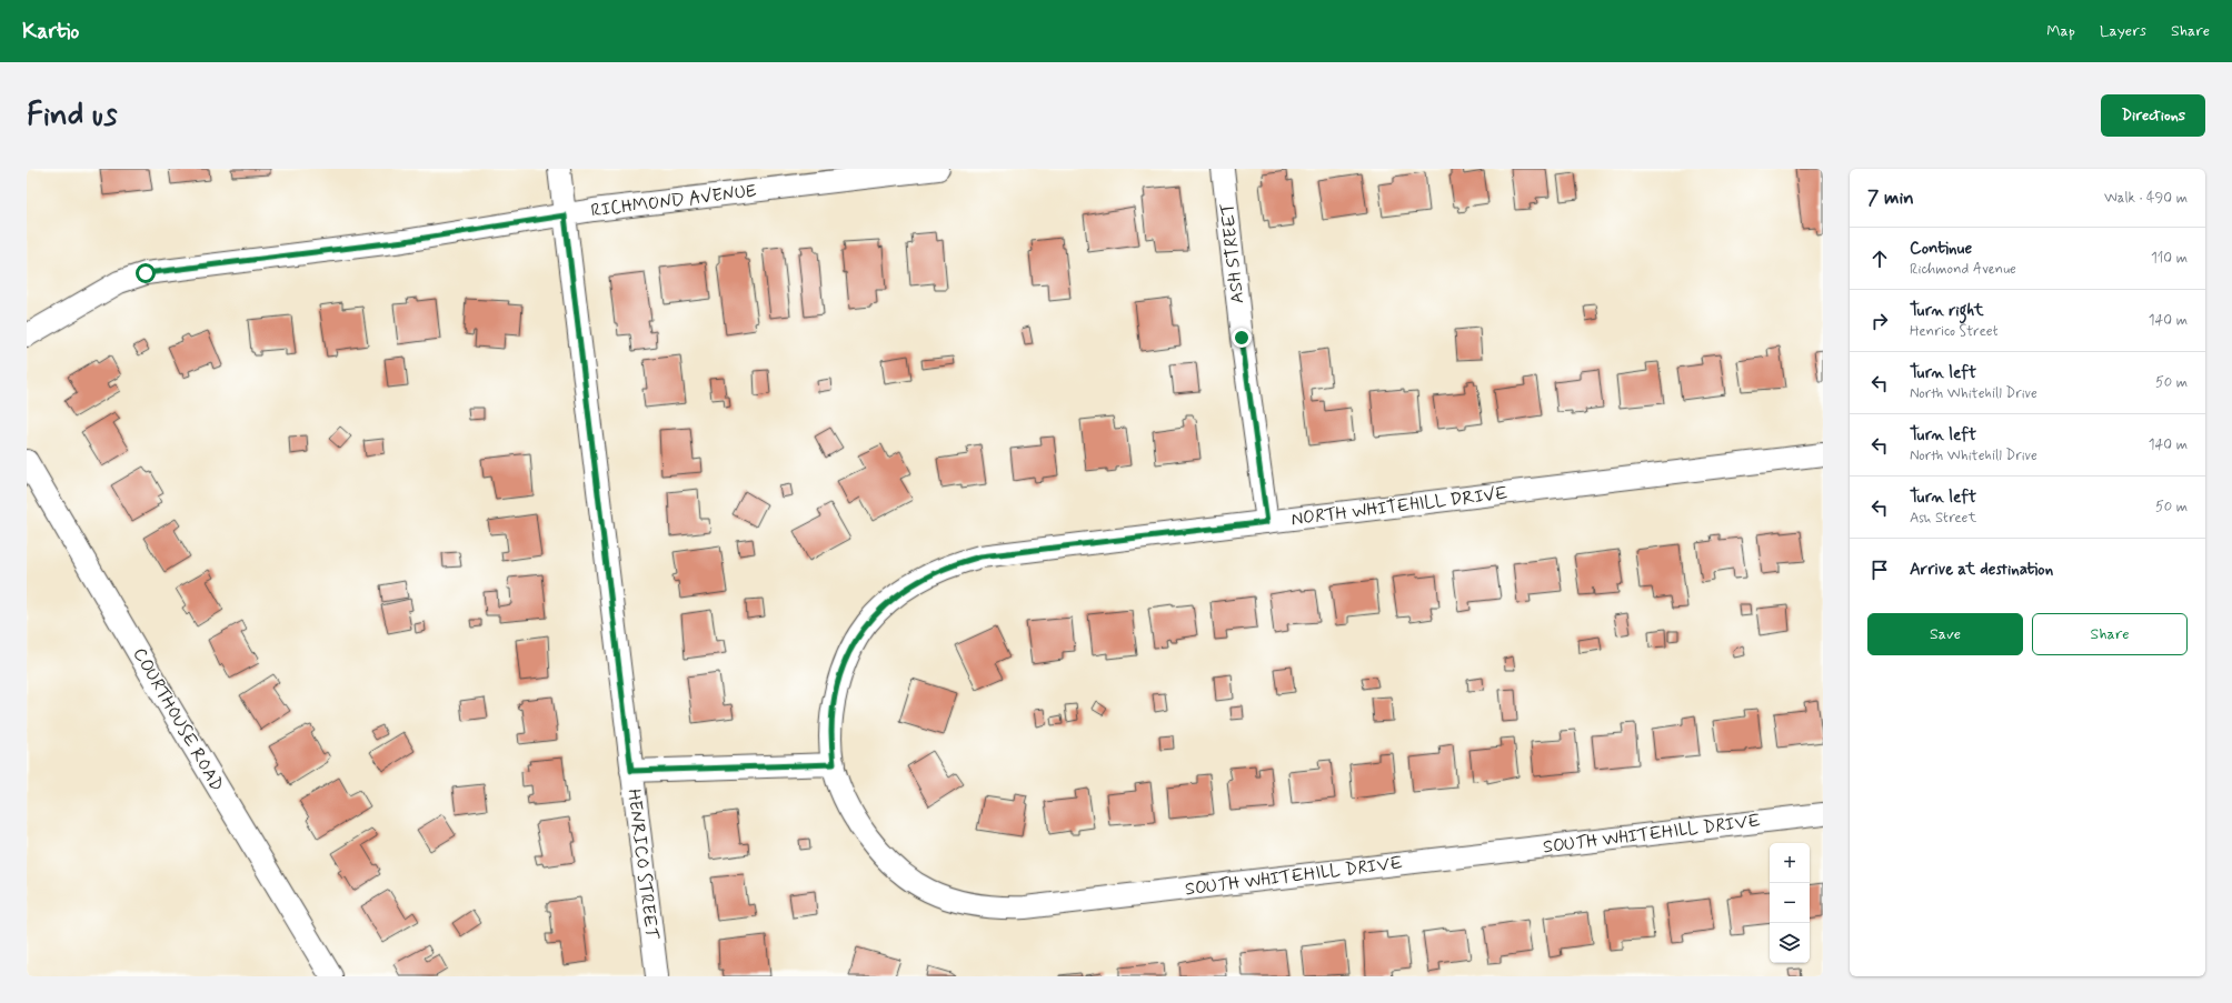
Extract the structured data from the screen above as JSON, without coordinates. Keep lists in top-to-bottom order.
{
  "streets": {
    "street": [
      "RICHMOND AVENUE",
      "ASH STREET",
      "NORTH WHITEHILL DRIVE",
      "COURTHOUSE ROAD",
      "SOUTH WHITEHILL DRIVE",
      "HENRICO STREET"
    ]
  },
  "crossings": [
    ["RICHMOND AVENUE", "HENRICO STREET"],
    ["ASH STREET", "NORTH WHITEHILL DRIVE"],
    ["NORTH WHITEHILL DRIVE", "SOUTH WHITEHILL DRIVE"]
  ],
  "page": {
    "header": "Kartio",
    "nav": ["Map", "Layers", "Share"],
    "buttons": [
      "Directions",
      ["Save", "Share"]
    ],
    "title": "Find us",
    "heading": ["7 min", "Walk · 490 m"],
    "list": [
      ["Continue", "Richmond Avenue", "110 m"],
      ["Turn right", "Henrico Street", "140 m"],
      ["Turn left", "North Whitehill Drive", "50 m"],
      ["Turn left", "North Whitehill Drive", "140 m"],
      ["Turn left", "Ash Street", "50 m"],
      "Arrive at destination"
    ],
    "map_buttons": ["+", "−"]
  }
}
